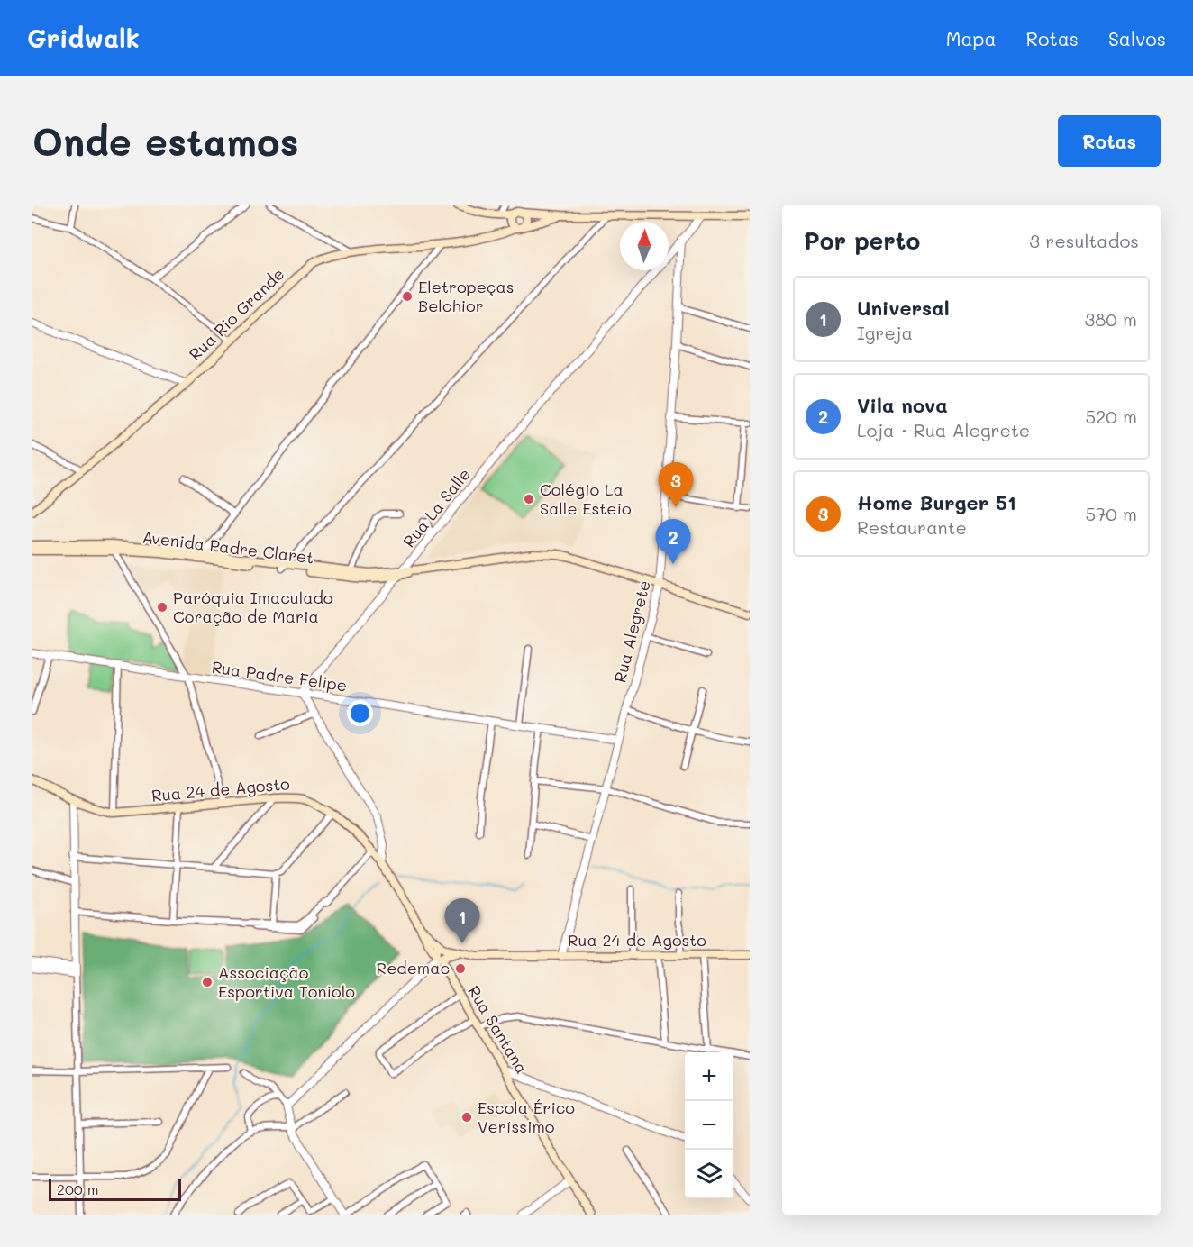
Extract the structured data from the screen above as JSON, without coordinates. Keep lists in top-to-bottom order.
{
  "streets": {
    "main road": [
      "Rua Rio Grande",
      "Avenida Padre Claret",
      "Rua 24 de Agosto",
      "Rua Santana"
    ],
    "street": ["Rua La Salle", "Rua Alegrete", "Rua Padre Felipe"]
  },
  "crossings": [
    ["Rua La Salle", "Avenida Padre Claret"],
    ["Rua La Salle", "Rua Alegrete"],
    ["Rua La Salle", "Rua Padre Felipe"],
    ["Avenida Padre Claret", "Rua Alegrete"],
    ["Rua Alegrete", "Rua Padre Felipe"],
    ["Rua Alegrete", "Rua 24 de Agosto"],
    ["Rua 24 de Agosto", "Rua Santana"]
  ],
  "places": [
    "Eletropeças Belchior",
    "Colégio La Salle Esteio",
    "Paróquia Imaculado Coração de Maria",
    "Redemac",
    "Associação Esportiva Toniolo",
    "Escola Érico Veríssimo"
  ],
  "scale_bar": "200 m",
  "north": "top",
  "page": {
    "header": "Gridwalk",
    "nav": ["Mapa", "Rotas", "Salvos"],
    "buttons": "Rotas",
    "title": "Onde estamos",
    "heading": ["Por perto", "3 resultados"],
    "list": [
      {
        "mark": "1",
        "name": "Universal",
        "note": "Igreja",
        "value": "380 m"
      },
      {
        "mark": "2",
        "name": "Vila nova",
        "note": "Loja · Rua Alegrete",
        "value": "520 m"
      },
      {
        "mark": "3",
        "name": "Home Burger 51",
        "note": "Restaurante",
        "value": "570 m"
      }
    ],
    "pins": ["3", "2", "1"],
    "map_buttons": ["+", "−"],
    "scale": "200 m"
  }
}
